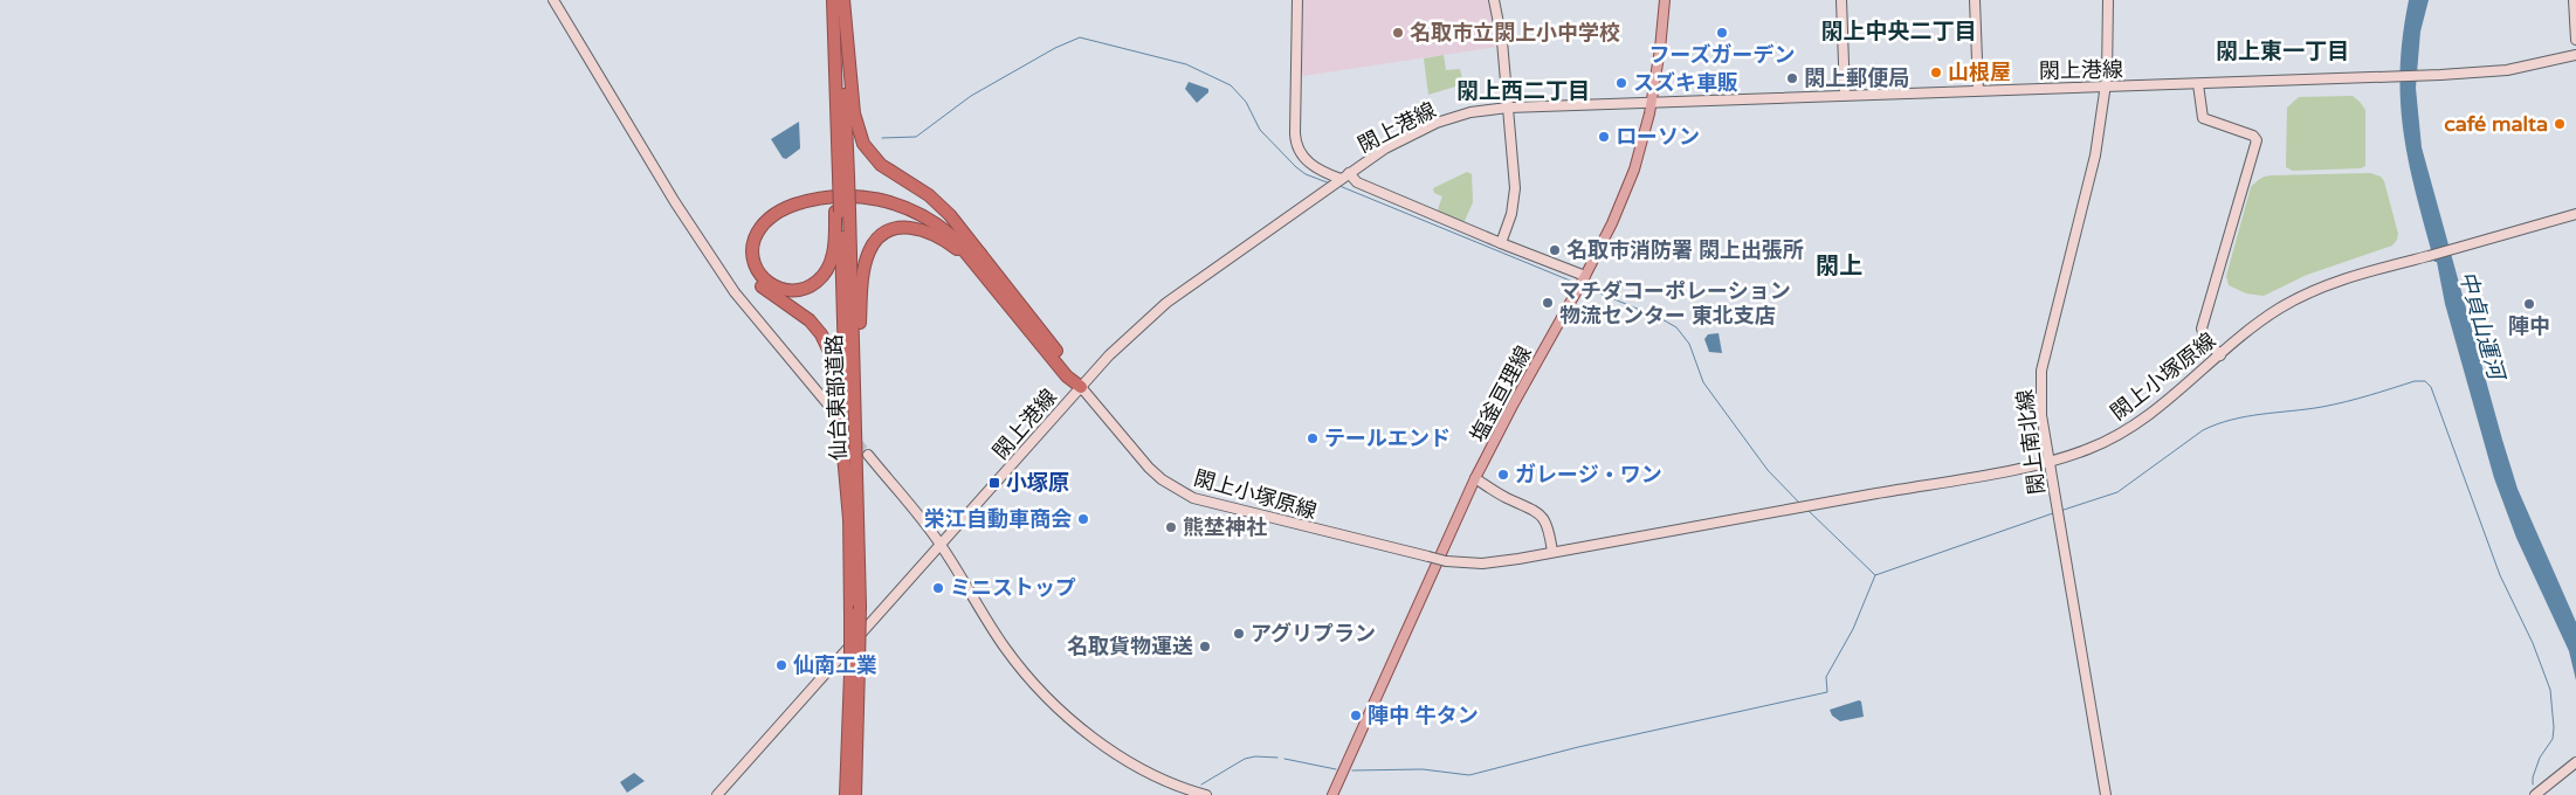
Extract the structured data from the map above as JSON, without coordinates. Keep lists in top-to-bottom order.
{
  "streets": {
    "highway": ["仙台東部道路"],
    "main road": ["塩釜亘理線"],
    "street": ["閖上港線", "閖上小塚原線", "閖上南北線"]
  },
  "crossings": [
    ["閖上港線", "閖上小塚原線"],
    ["閖上港線", "塩釜亘理線"],
    ["閖上港線", "閖上南北線"],
    ["閖上小塚原線", "閖上南北線"]
  ],
  "districts": [
    "閖上中央二丁目",
    "閖上東一丁目",
    "閖上西二丁目",
    "閖上"
  ],
  "water": ["中貞山運河"],
  "places": {
    "other": [
      "名取市立閖上小中学校",
      "フーズガーデン",
      "山根屋",
      "閖上郵便局",
      "スズキ車販",
      "café malta",
      "ローソン",
      "名取市消防署 閖上出張所",
      "マチダコーポレーション 物流センター 東北支店",
      "陣中",
      "テールエンド",
      "ガレージ・ワン",
      "栄江自動車商会",
      "熊埜神社",
      "ミニストップ",
      "アグリプラン",
      "名取貨物運送",
      "仙南工業",
      "陣中 牛タン"
    ],
    "transit": ["小塚原"]
  }
}
